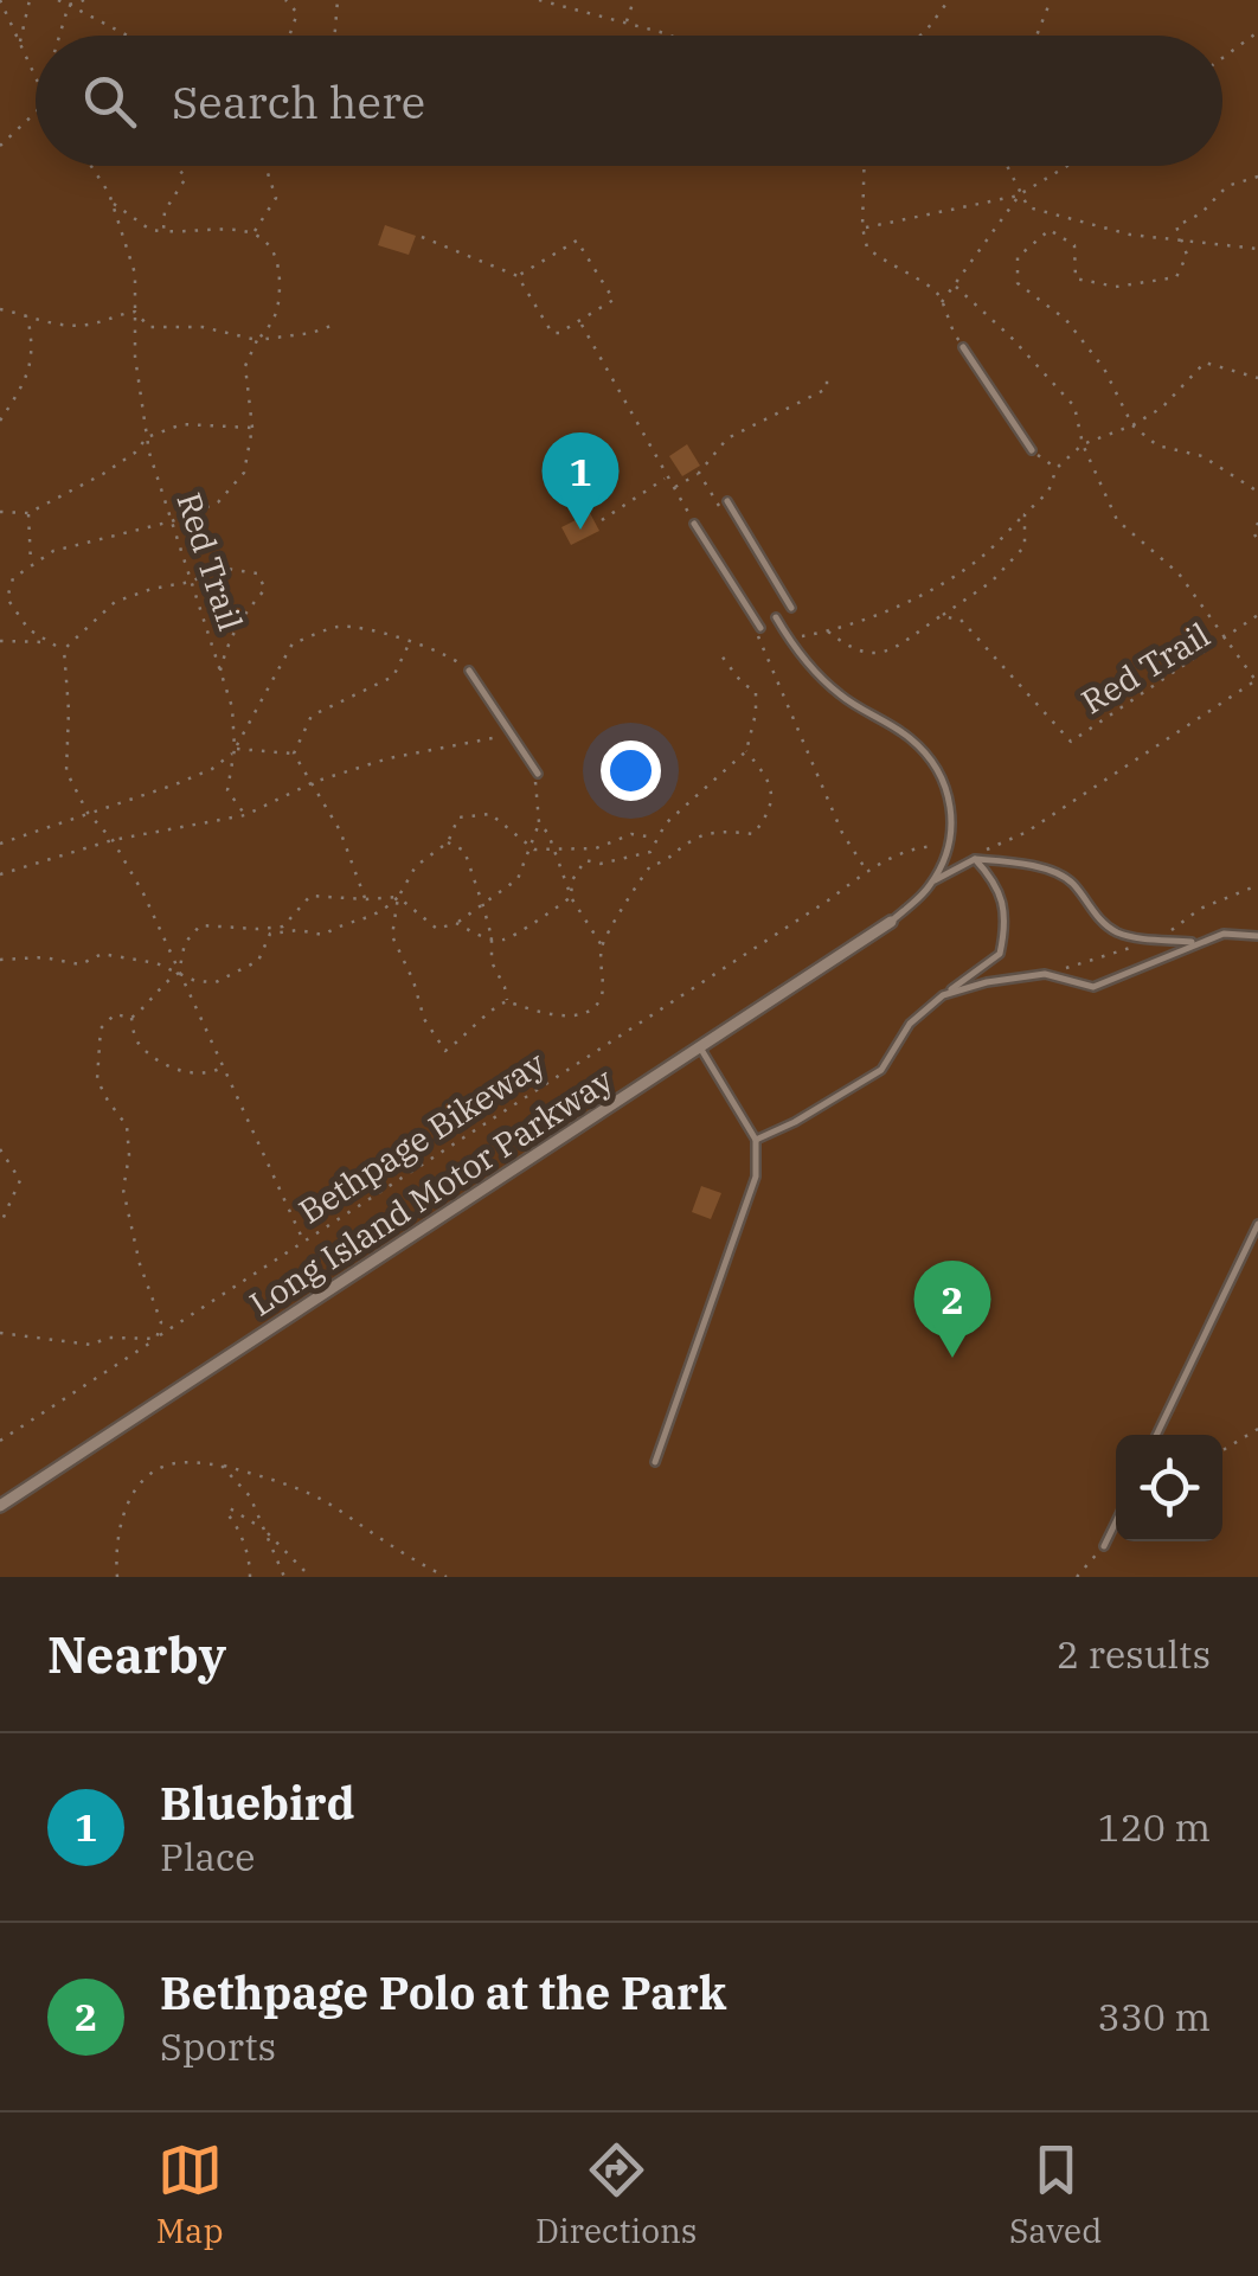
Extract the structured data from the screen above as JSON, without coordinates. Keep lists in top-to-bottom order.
{
  "streets": {
    "street": ["Long Island Motor Parkway"],
    "path": ["Red Trail", "Bethpage Bikeway"]
  },
  "page": {
    "search": "Search here",
    "pins": ["1", "2"],
    "heading": ["Nearby", "2 results"],
    "list": [
      {
        "mark": "1",
        "name": "Bluebird",
        "note": "Place",
        "value": "120 m"
      },
      {
        "mark": "2",
        "name": "Bethpage Polo at the Park",
        "note": "Sports",
        "value": "330 m"
      }
    ],
    "nav": ["Map", "Directions", "Saved"]
  }
}
